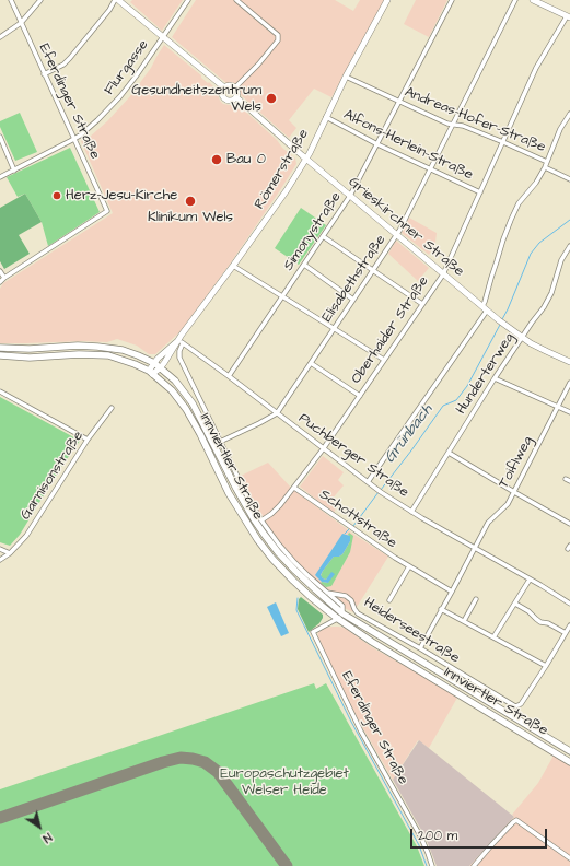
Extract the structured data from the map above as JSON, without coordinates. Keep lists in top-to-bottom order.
{
  "streets": {
    "main road": ["Römerstraße", "Grieskirchner Straße", "Innviertler Straße"],
    "street": [
      "Flurgasse",
      "Eferdinger Straße",
      "Andreas-Hofer-Straße",
      "Alfons-Herlein-Straße",
      "Simonystraße",
      "Elisabethstraße",
      "Oberhaider Straße",
      "Hunderterweg",
      "Puchberger Straße",
      "Toiflweg",
      "Garnisonstraße",
      "Schottstraße",
      "Heiderseestraße"
    ]
  },
  "crossings": [
    ["Flurgasse", "Eferdinger Straße"],
    ["Eferdinger Straße", "Innviertler Straße"],
    ["Eferdinger Straße", "Heiderseestraße"],
    ["Andreas-Hofer-Straße", "Römerstraße"],
    ["Andreas-Hofer-Straße", "Simonystraße"],
    ["Andreas-Hofer-Straße", "Elisabethstraße"],
    ["Andreas-Hofer-Straße", "Oberhaider Straße"],
    ["Alfons-Herlein-Straße", "Römerstraße"],
    ["Alfons-Herlein-Straße", "Simonystraße"],
    ["Alfons-Herlein-Straße", "Elisabethstraße"],
    ["Alfons-Herlein-Straße", "Oberhaider Straße"],
    ["Römerstraße", "Grieskirchner Straße"],
    ["Römerstraße", "Puchberger Straße"],
    ["Römerstraße", "Innviertler Straße"],
    ["Grieskirchner Straße", "Simonystraße"],
    ["Grieskirchner Straße", "Elisabethstraße"],
    ["Grieskirchner Straße", "Oberhaider Straße"],
    ["Grieskirchner Straße", "Hunderterweg"],
    ["Simonystraße", "Puchberger Straße"],
    ["Elisabethstraße", "Puchberger Straße"],
    ["Oberhaider Straße", "Puchberger Straße"],
    ["Oberhaider Straße", "Schottstraße"],
    ["Hunderterweg", "Puchberger Straße"],
    ["Puchberger Straße", "Toiflweg"],
    ["Toiflweg", "Schottstraße"],
    ["Toiflweg", "Heiderseestraße"],
    ["Innviertler Straße", "Heiderseestraße"]
  ],
  "water": ["Grünbach"],
  "parks": ["Europaschutzgebiet Welser Heide"],
  "places": [
    "Gesundheitszentrum Wels",
    "Bau 0",
    "Herz-Jesu-Kirche",
    "Klinikum Wels"
  ],
  "scale_bar": "200 m",
  "north": "bottom right"
}
